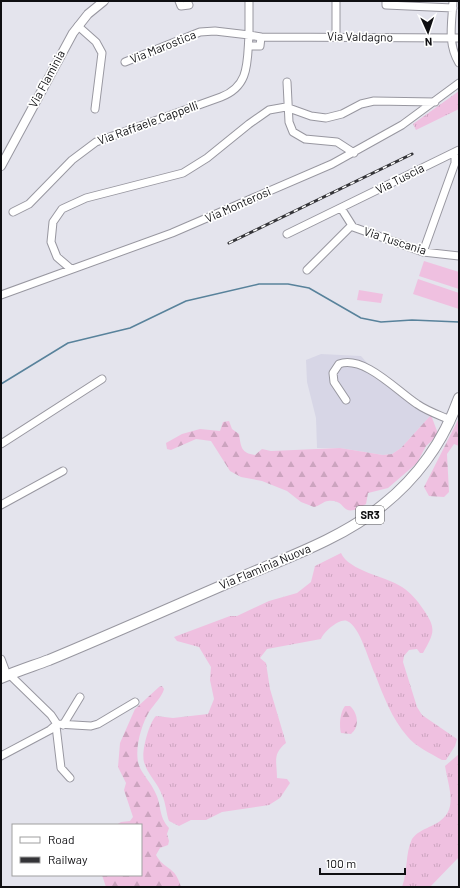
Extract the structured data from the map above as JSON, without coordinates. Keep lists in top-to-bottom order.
{
  "streets": {
    "main road": ["SR3", "Via Flaminia Nuova"],
    "street": [
      "Via Valdagno",
      "Via Marostica",
      "Via Flaminia",
      "Via Raffaele Cappelli",
      "Via Tuscia",
      "Via Monterosi",
      "Via Tuscania"
    ]
  },
  "crossings": [
    ["Via Valdagno", "Via Marostica"],
    ["Via Marostica", "Via Raffaele Cappelli"],
    ["Via Tuscia", "Via Tuscania"]
  ],
  "legend": ["Road", "Railway"],
  "scale_bar": "100 m",
  "north": "bottom"
}
